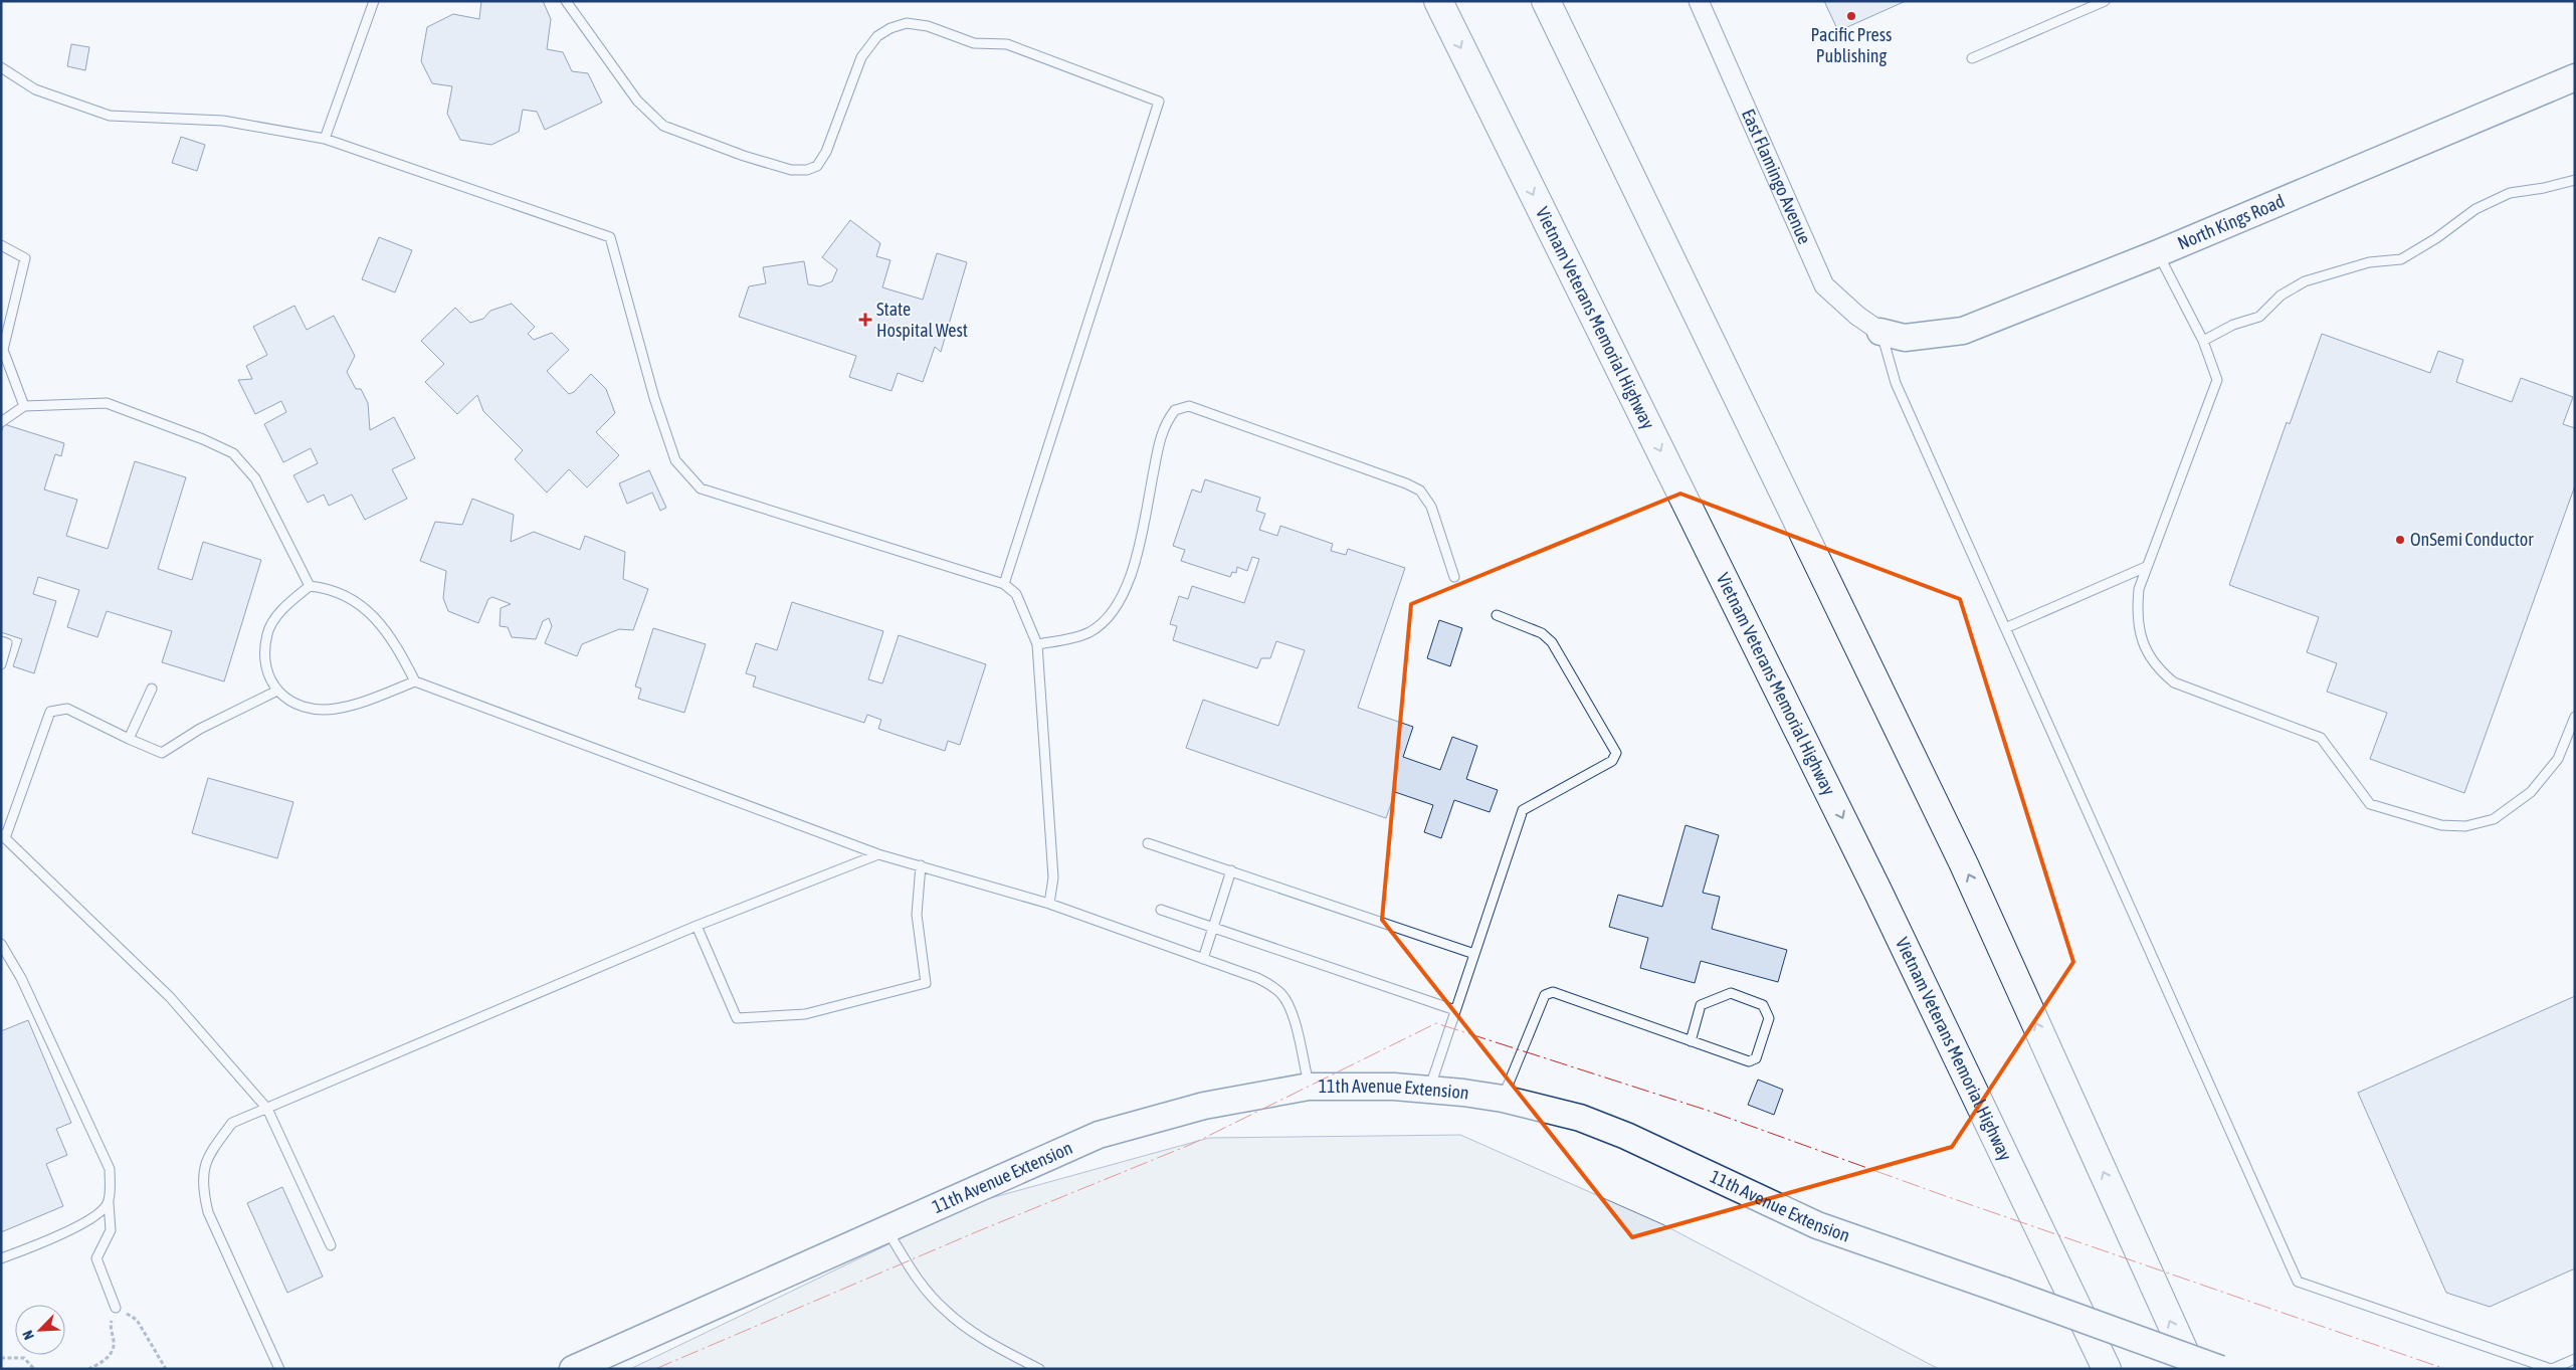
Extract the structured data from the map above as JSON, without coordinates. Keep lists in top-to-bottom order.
{
  "streets": {
    "highway": ["Vietnam Veterans Memorial Highway"],
    "street": ["East Flamingo Avenue", "North Kings Road", "11th Avenue Extension"]
  },
  "crossings": [
    ["East Flamingo Avenue", "North Kings Road"]
  ],
  "places": {
    "other": ["Pacific Press Publishing", "OnSemi Conductor"],
    "health": ["State Hospital West"]
  },
  "north": "bottom left"
}
